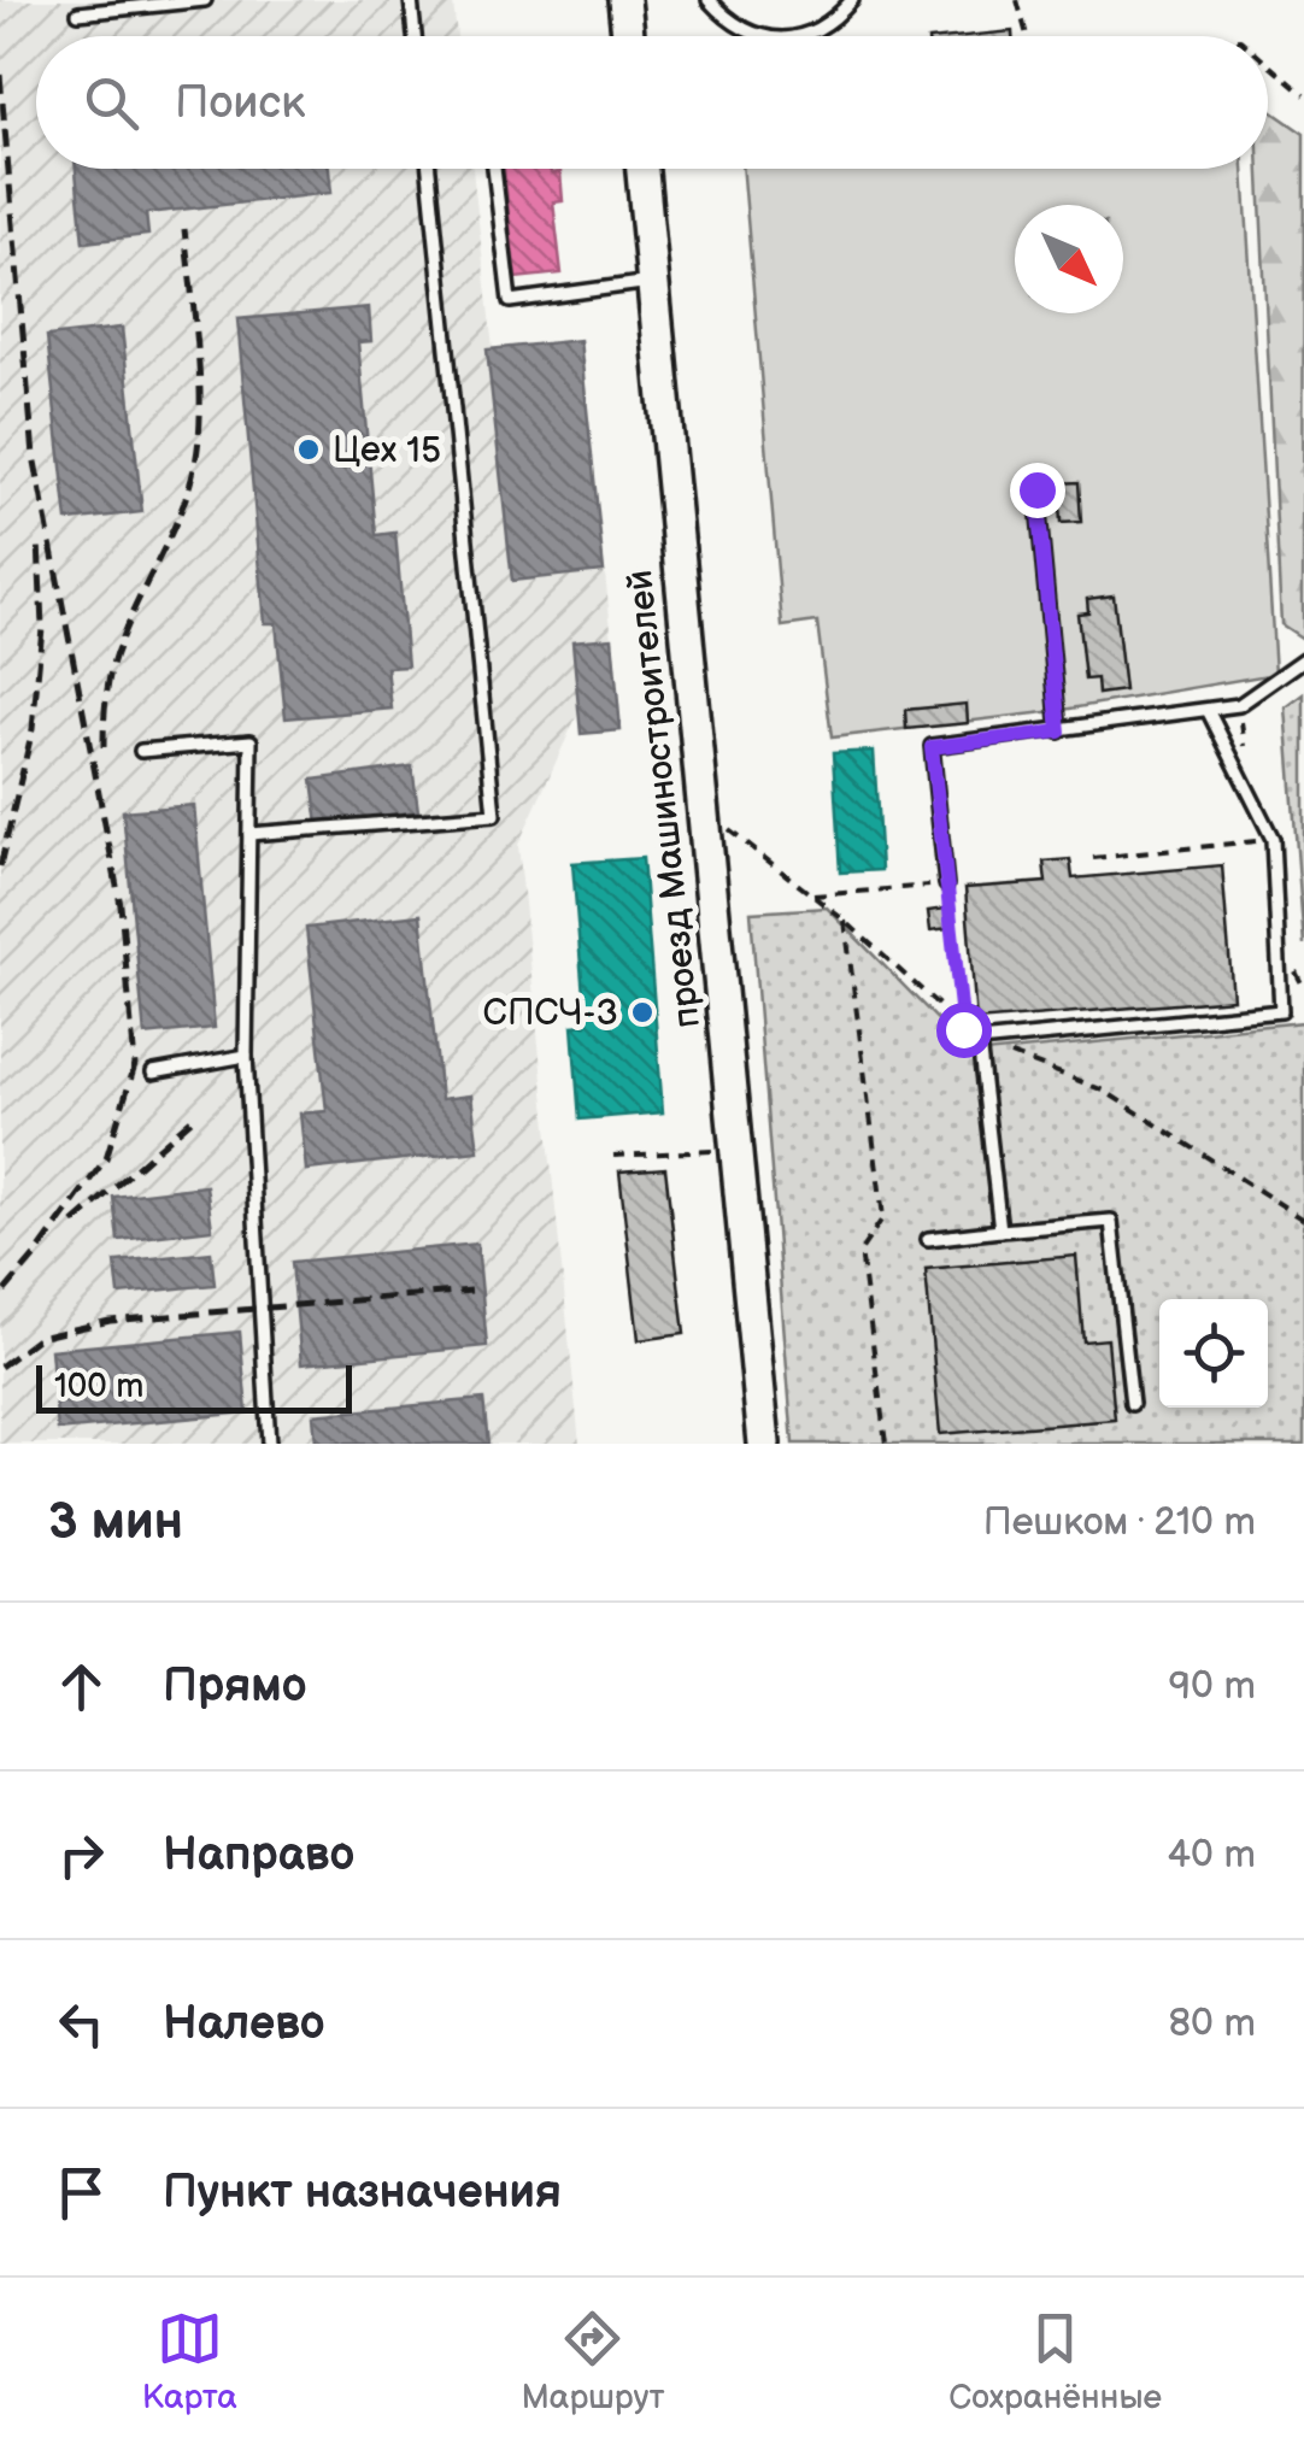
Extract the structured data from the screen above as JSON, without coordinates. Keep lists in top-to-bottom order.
{
  "streets": {
    "street": ["проезд Машиностроителей"]
  },
  "places": ["Цех 15", "СПСЧ-3"],
  "scale_bar": "100 m",
  "north": "bottom right",
  "page": {
    "search": "Поиск",
    "scale": "100 m",
    "heading": ["3 мин", "Пешком · 210 m"],
    "list": [
      ["Прямо", "90 m"],
      ["Направо", "40 m"],
      ["Налево", "80 m"],
      "Пункт назначения"
    ],
    "nav": ["Карта", "Маршрут", "Сохранённые"]
  }
}
